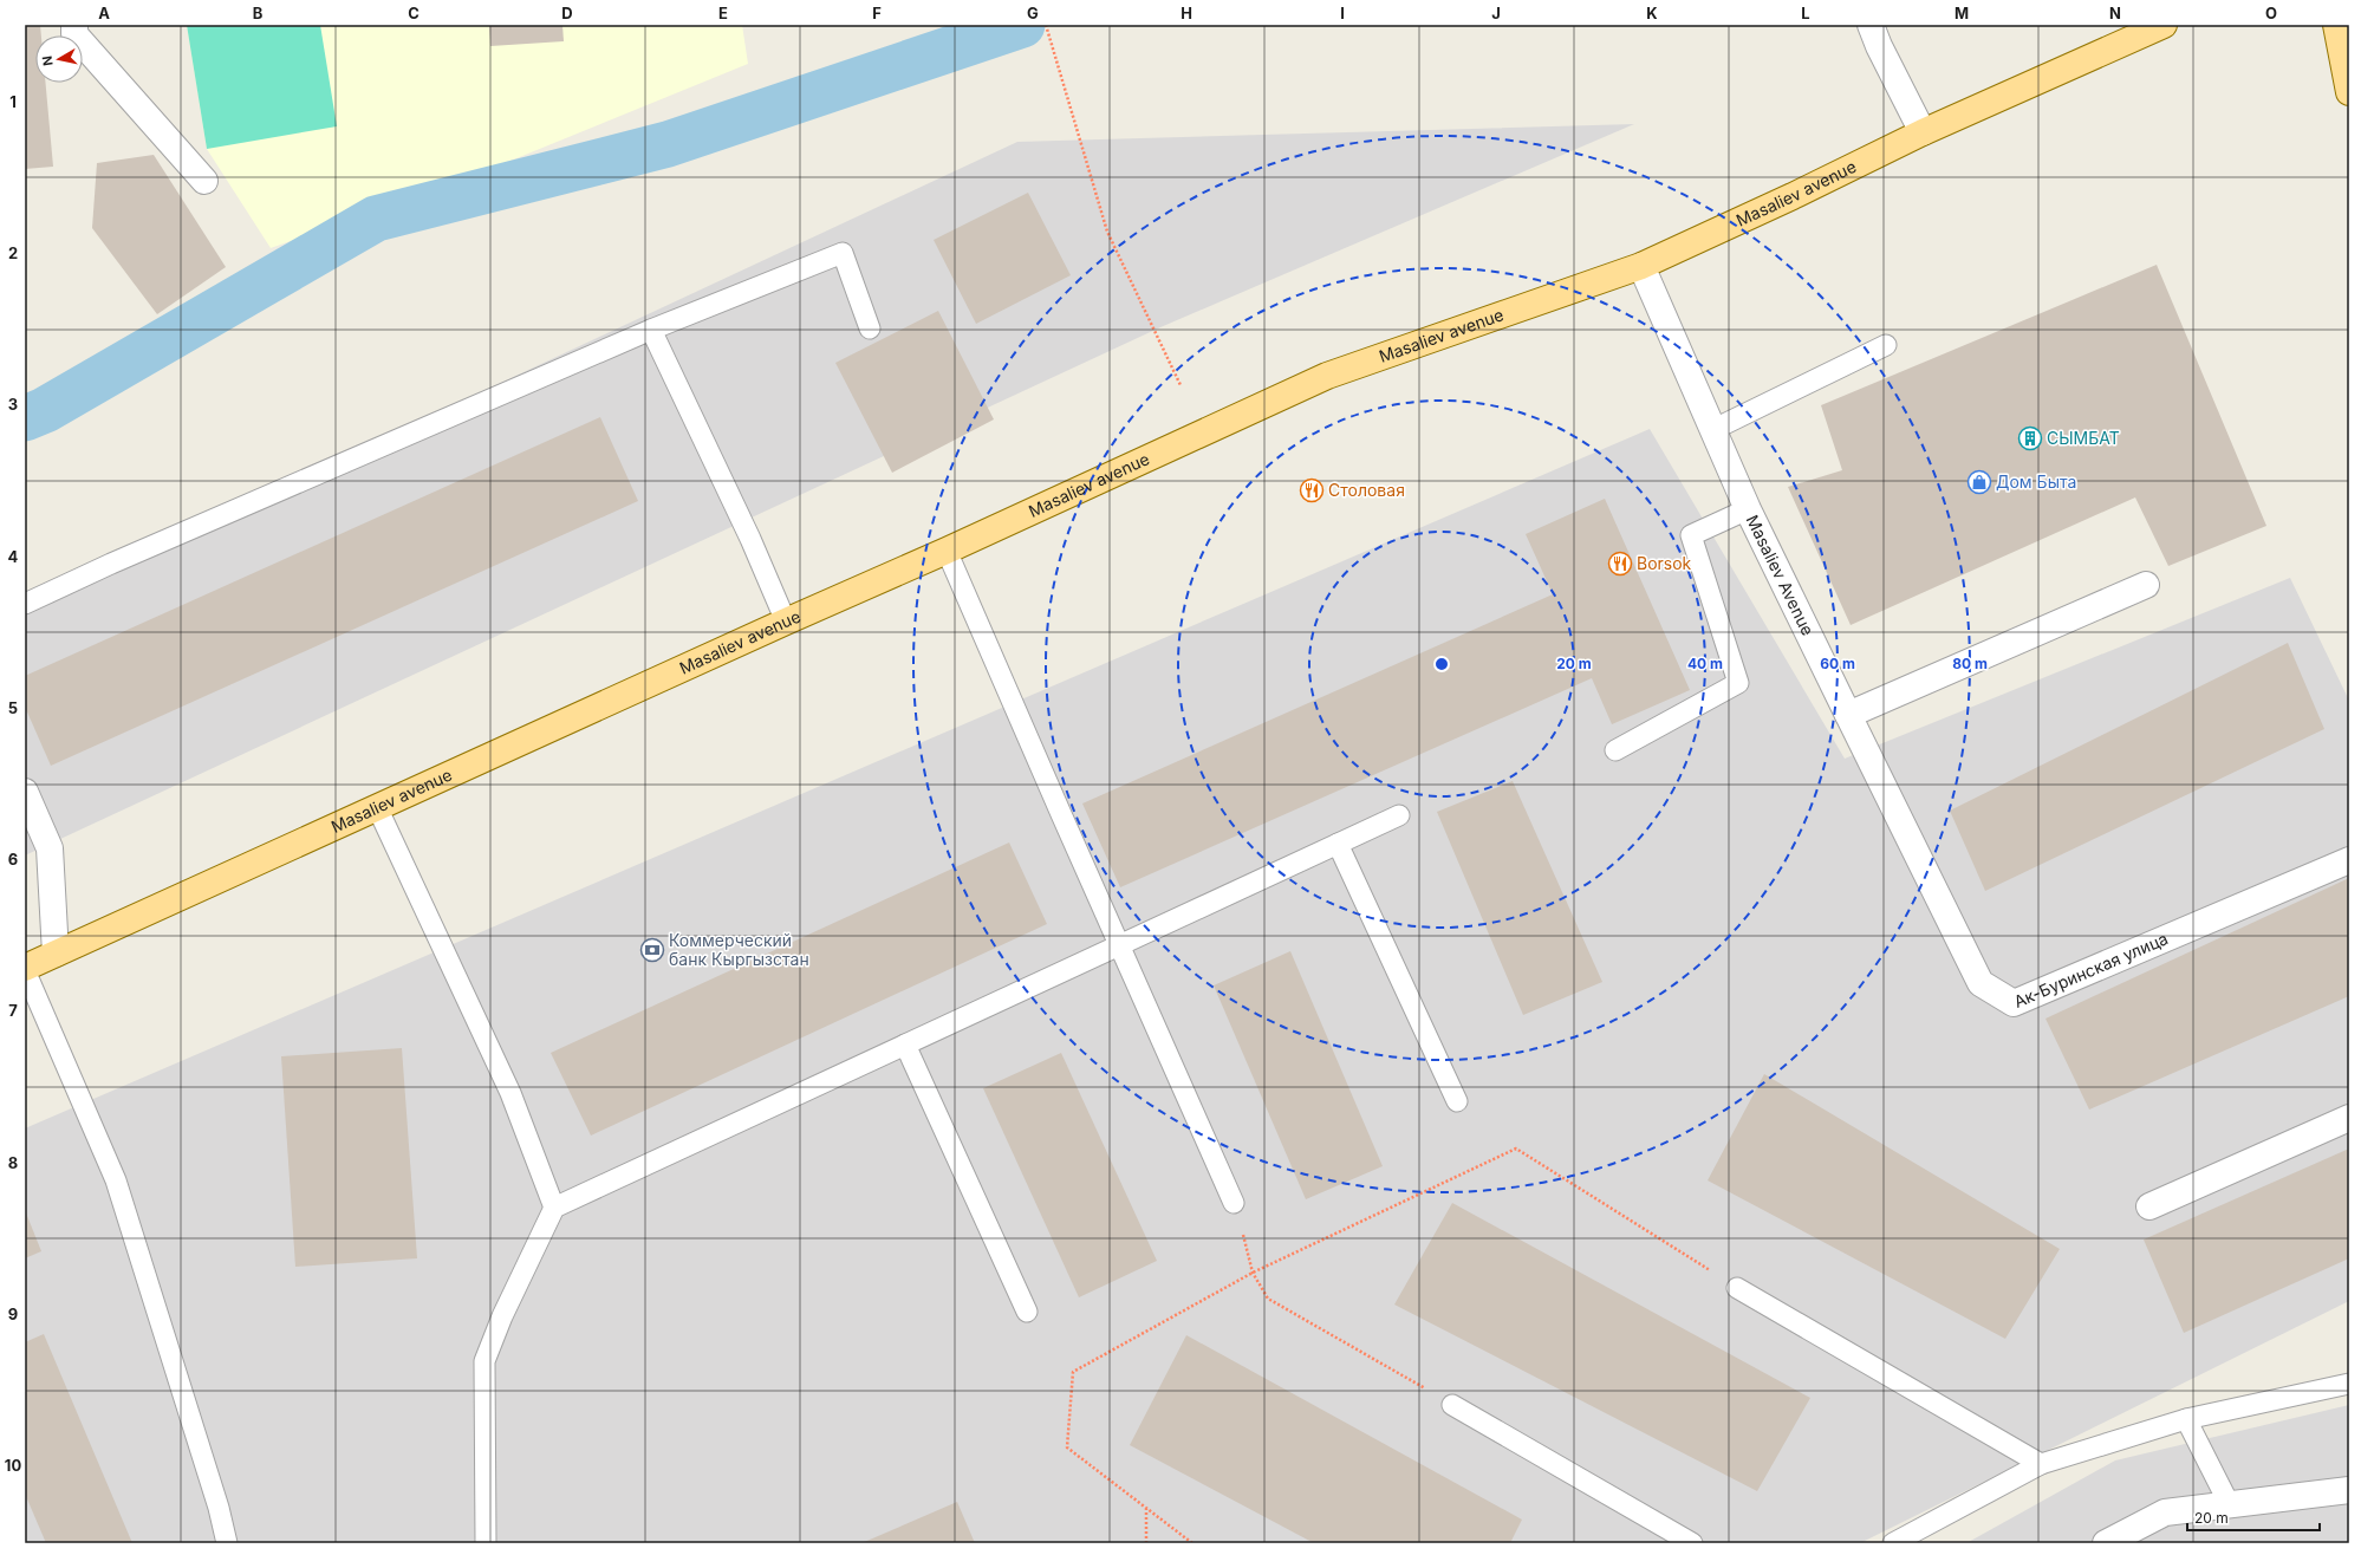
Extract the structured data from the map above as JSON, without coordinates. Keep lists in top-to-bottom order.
{
  "streets": {
    "main road": ["Masaliev avenue"],
    "street": ["Masaliev Avenue", "Ак-Буринская улица"]
  },
  "crossings": [
    ["Masaliev avenue", "Masaliev Avenue"],
    ["Masaliev Avenue", "Ак-Буринская улица"]
  ],
  "places": {
    "building": ["СЫМБАТ"],
    "shop": ["Дом Быта"],
    "restaurant": ["Столовая", "Borsok"],
    "bank": ["Коммерческий банк Кыргызстан"]
  },
  "scale_bar": "20 m",
  "north": "left",
  "grid": {
    "columns": [
      "A",
      "B",
      "C",
      "D",
      "E",
      "F",
      "G",
      "H",
      "I",
      "J",
      "K",
      "L",
      "M",
      "N",
      "O"
    ],
    "rows": [
      "1",
      "2",
      "3",
      "4",
      "5",
      "6",
      "7",
      "8",
      "9",
      "10"
    ]
  },
  "rings": [
    "20 m",
    "40 m",
    "60 m",
    "80 m"
  ]
}
